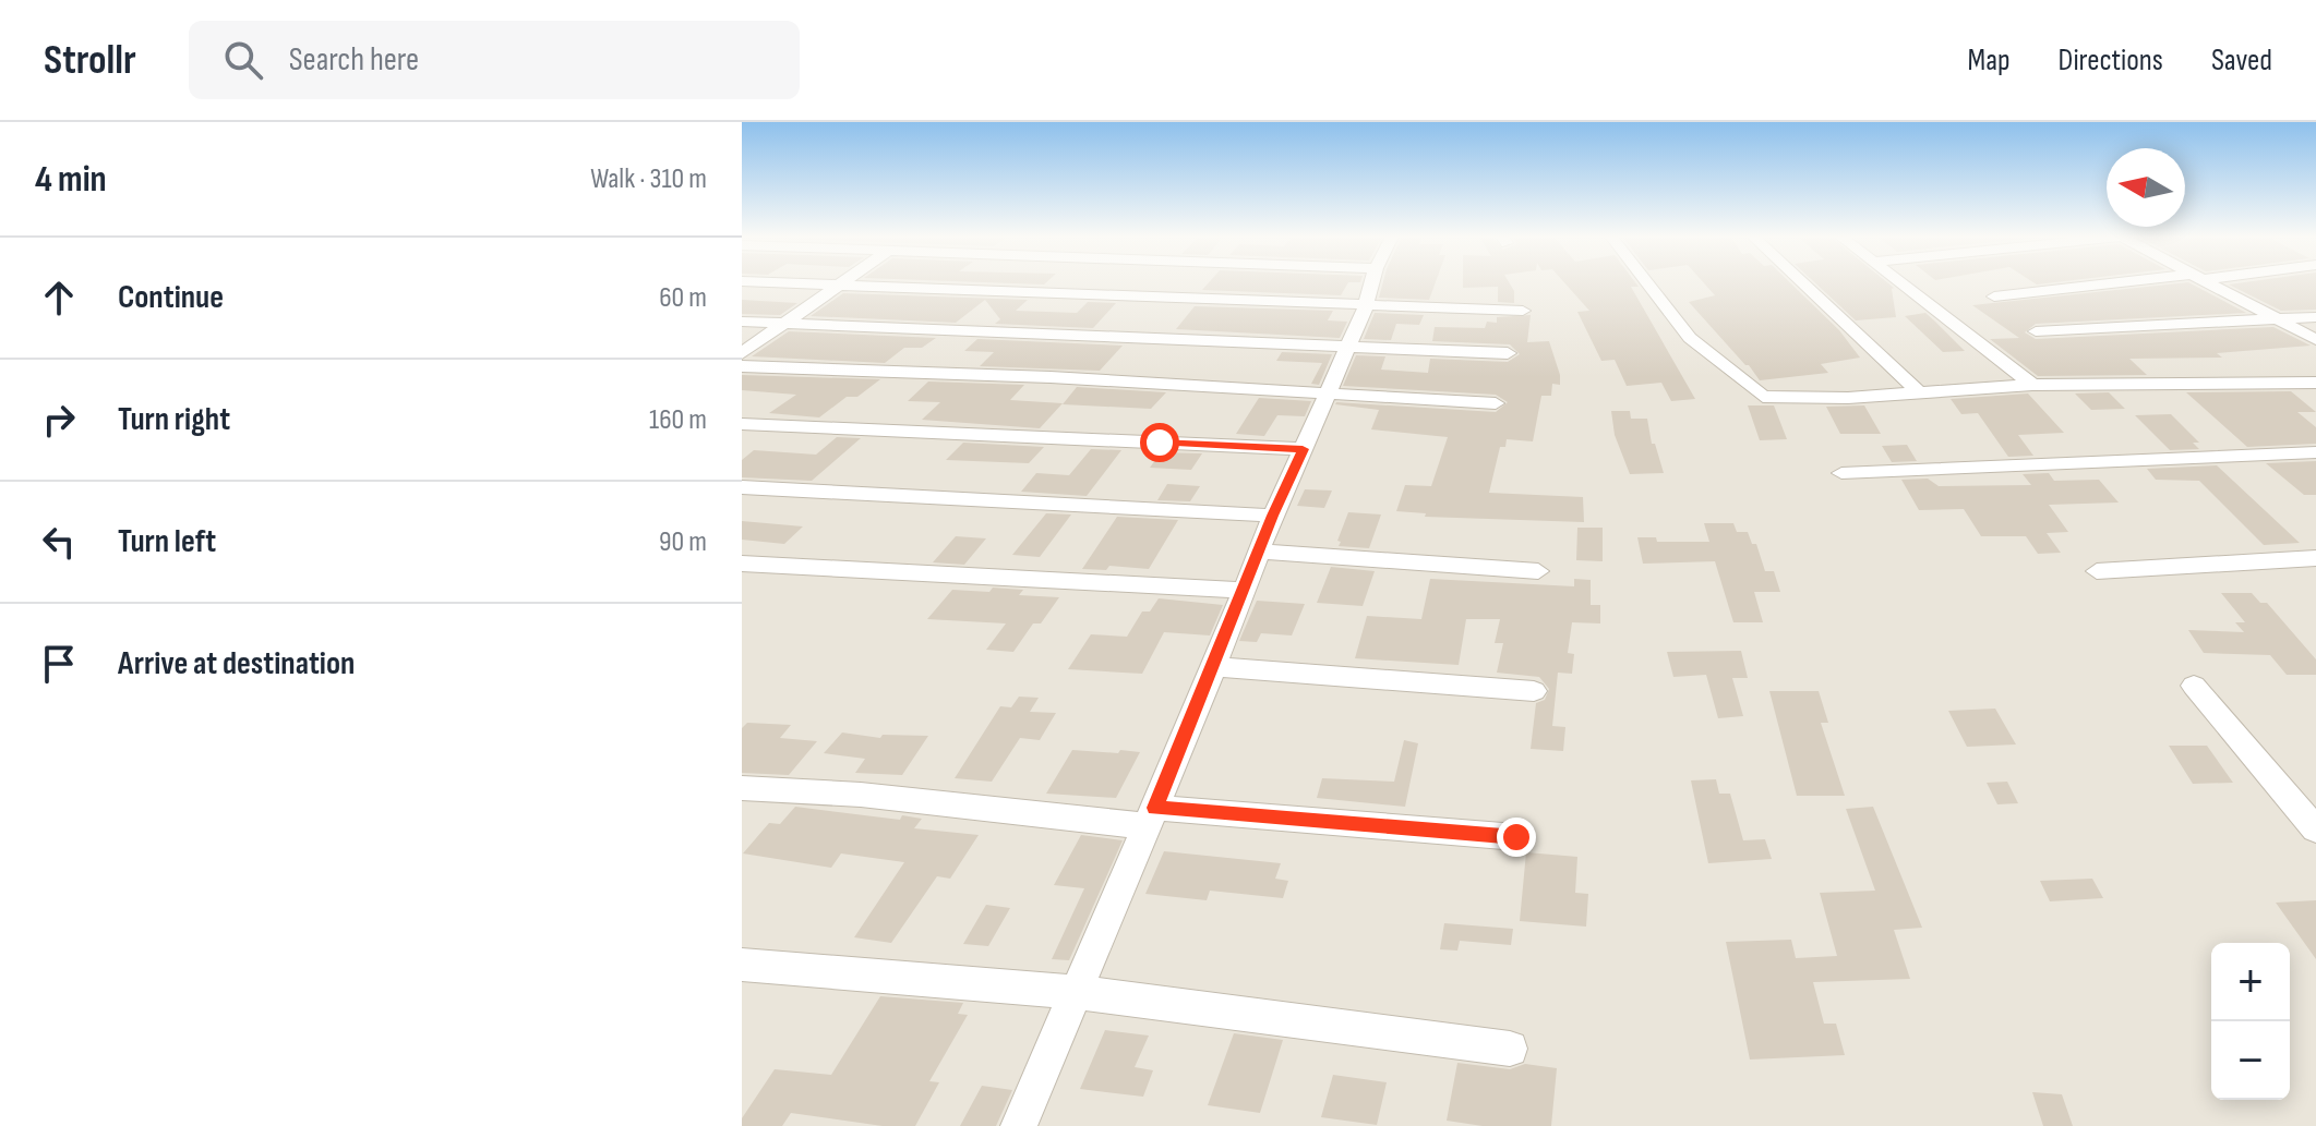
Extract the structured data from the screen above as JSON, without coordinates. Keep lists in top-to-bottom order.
{
  "north": "left",
  "page": {
    "header": "Strollr",
    "search": "Search here",
    "nav": ["Map", "Directions", "Saved"],
    "heading": ["4 min", "Walk · 310 m"],
    "list": [
      ["Continue", "60 m"],
      ["Turn right", "160 m"],
      ["Turn left", "90 m"],
      "Arrive at destination"
    ],
    "map_buttons": ["+", "−"]
  }
}
